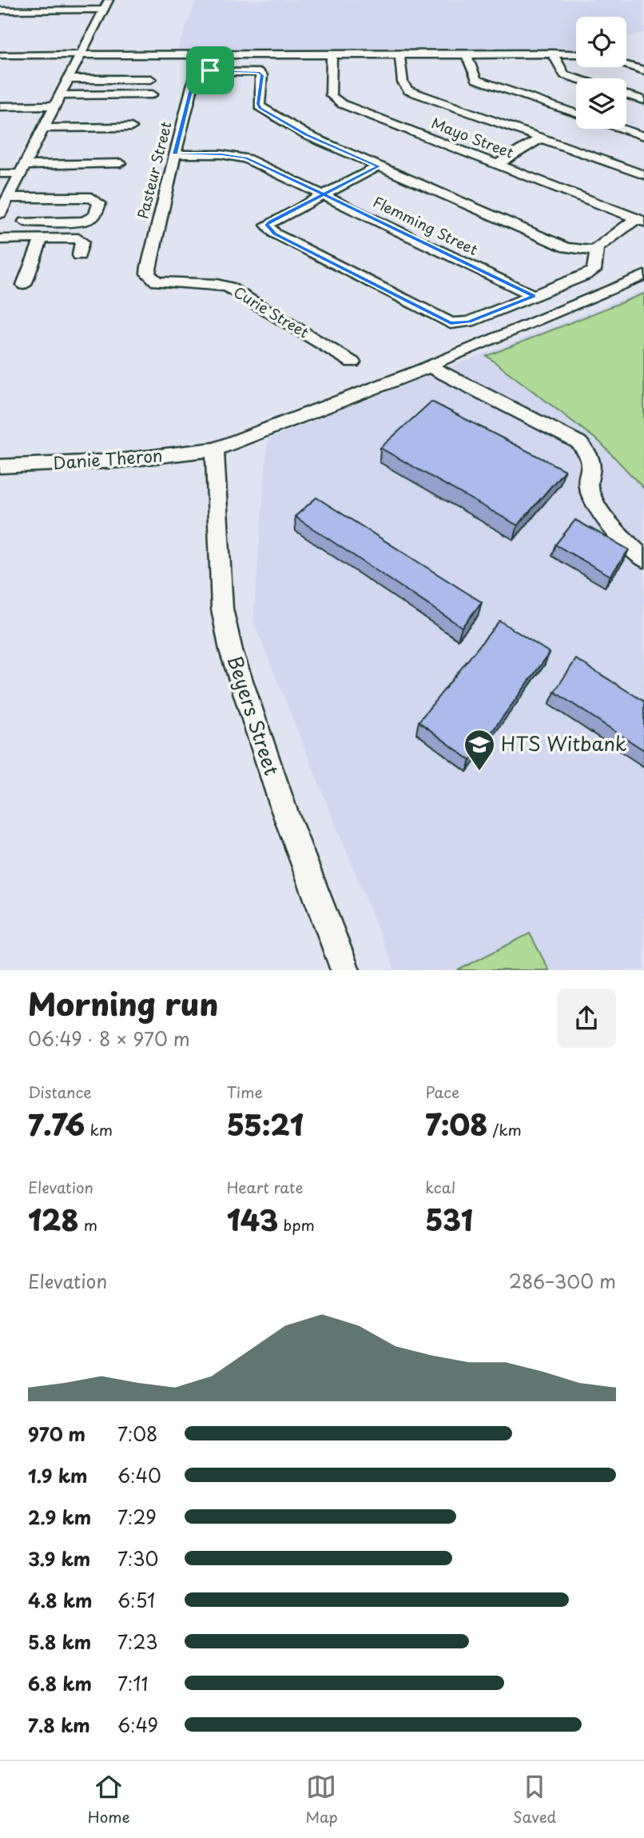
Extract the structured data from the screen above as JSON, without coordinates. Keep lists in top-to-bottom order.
{
  "streets": {
    "street": [
      "Mayo Street",
      "Pasteur Street",
      "Flemming Street",
      "Curie Street",
      "Danie Theron",
      "Beyers Street"
    ]
  },
  "crossings": [
    ["Pasteur Street", "Flemming Street"],
    ["Pasteur Street", "Curie Street"],
    ["Danie Theron", "Beyers Street"]
  ],
  "places": {
    "school or university": ["HTS Witbank"]
  },
  "page": {
    "heading": ["Morning run", "06:49 · 8 × 970 m"],
    "stats": [
      ["Distance", "7.76 km"],
      ["Time", "55:21"],
      ["Pace", "7:08 /km"],
      ["Elevation", "128 m"],
      ["Heart rate", "143 bpm"],
      ["kcal", "531"]
    ],
    "chart": ["Elevation", "286–300 m"],
    "list": [
      {
        "name": "970 m",
        "note": "7:08"
      },
      {
        "name": "1.9 km",
        "note": "6:40"
      },
      {
        "name": "2.9 km",
        "note": "7:29"
      },
      {
        "name": "3.9 km",
        "note": "7:30"
      },
      {
        "name": "4.8 km",
        "note": "6:51"
      },
      {
        "name": "5.8 km",
        "note": "7:23"
      },
      {
        "name": "6.8 km",
        "note": "7:11"
      },
      {
        "name": "7.8 km",
        "note": "6:49"
      }
    ],
    "tabs": ["Home", "Map", "Saved"]
  }
}
